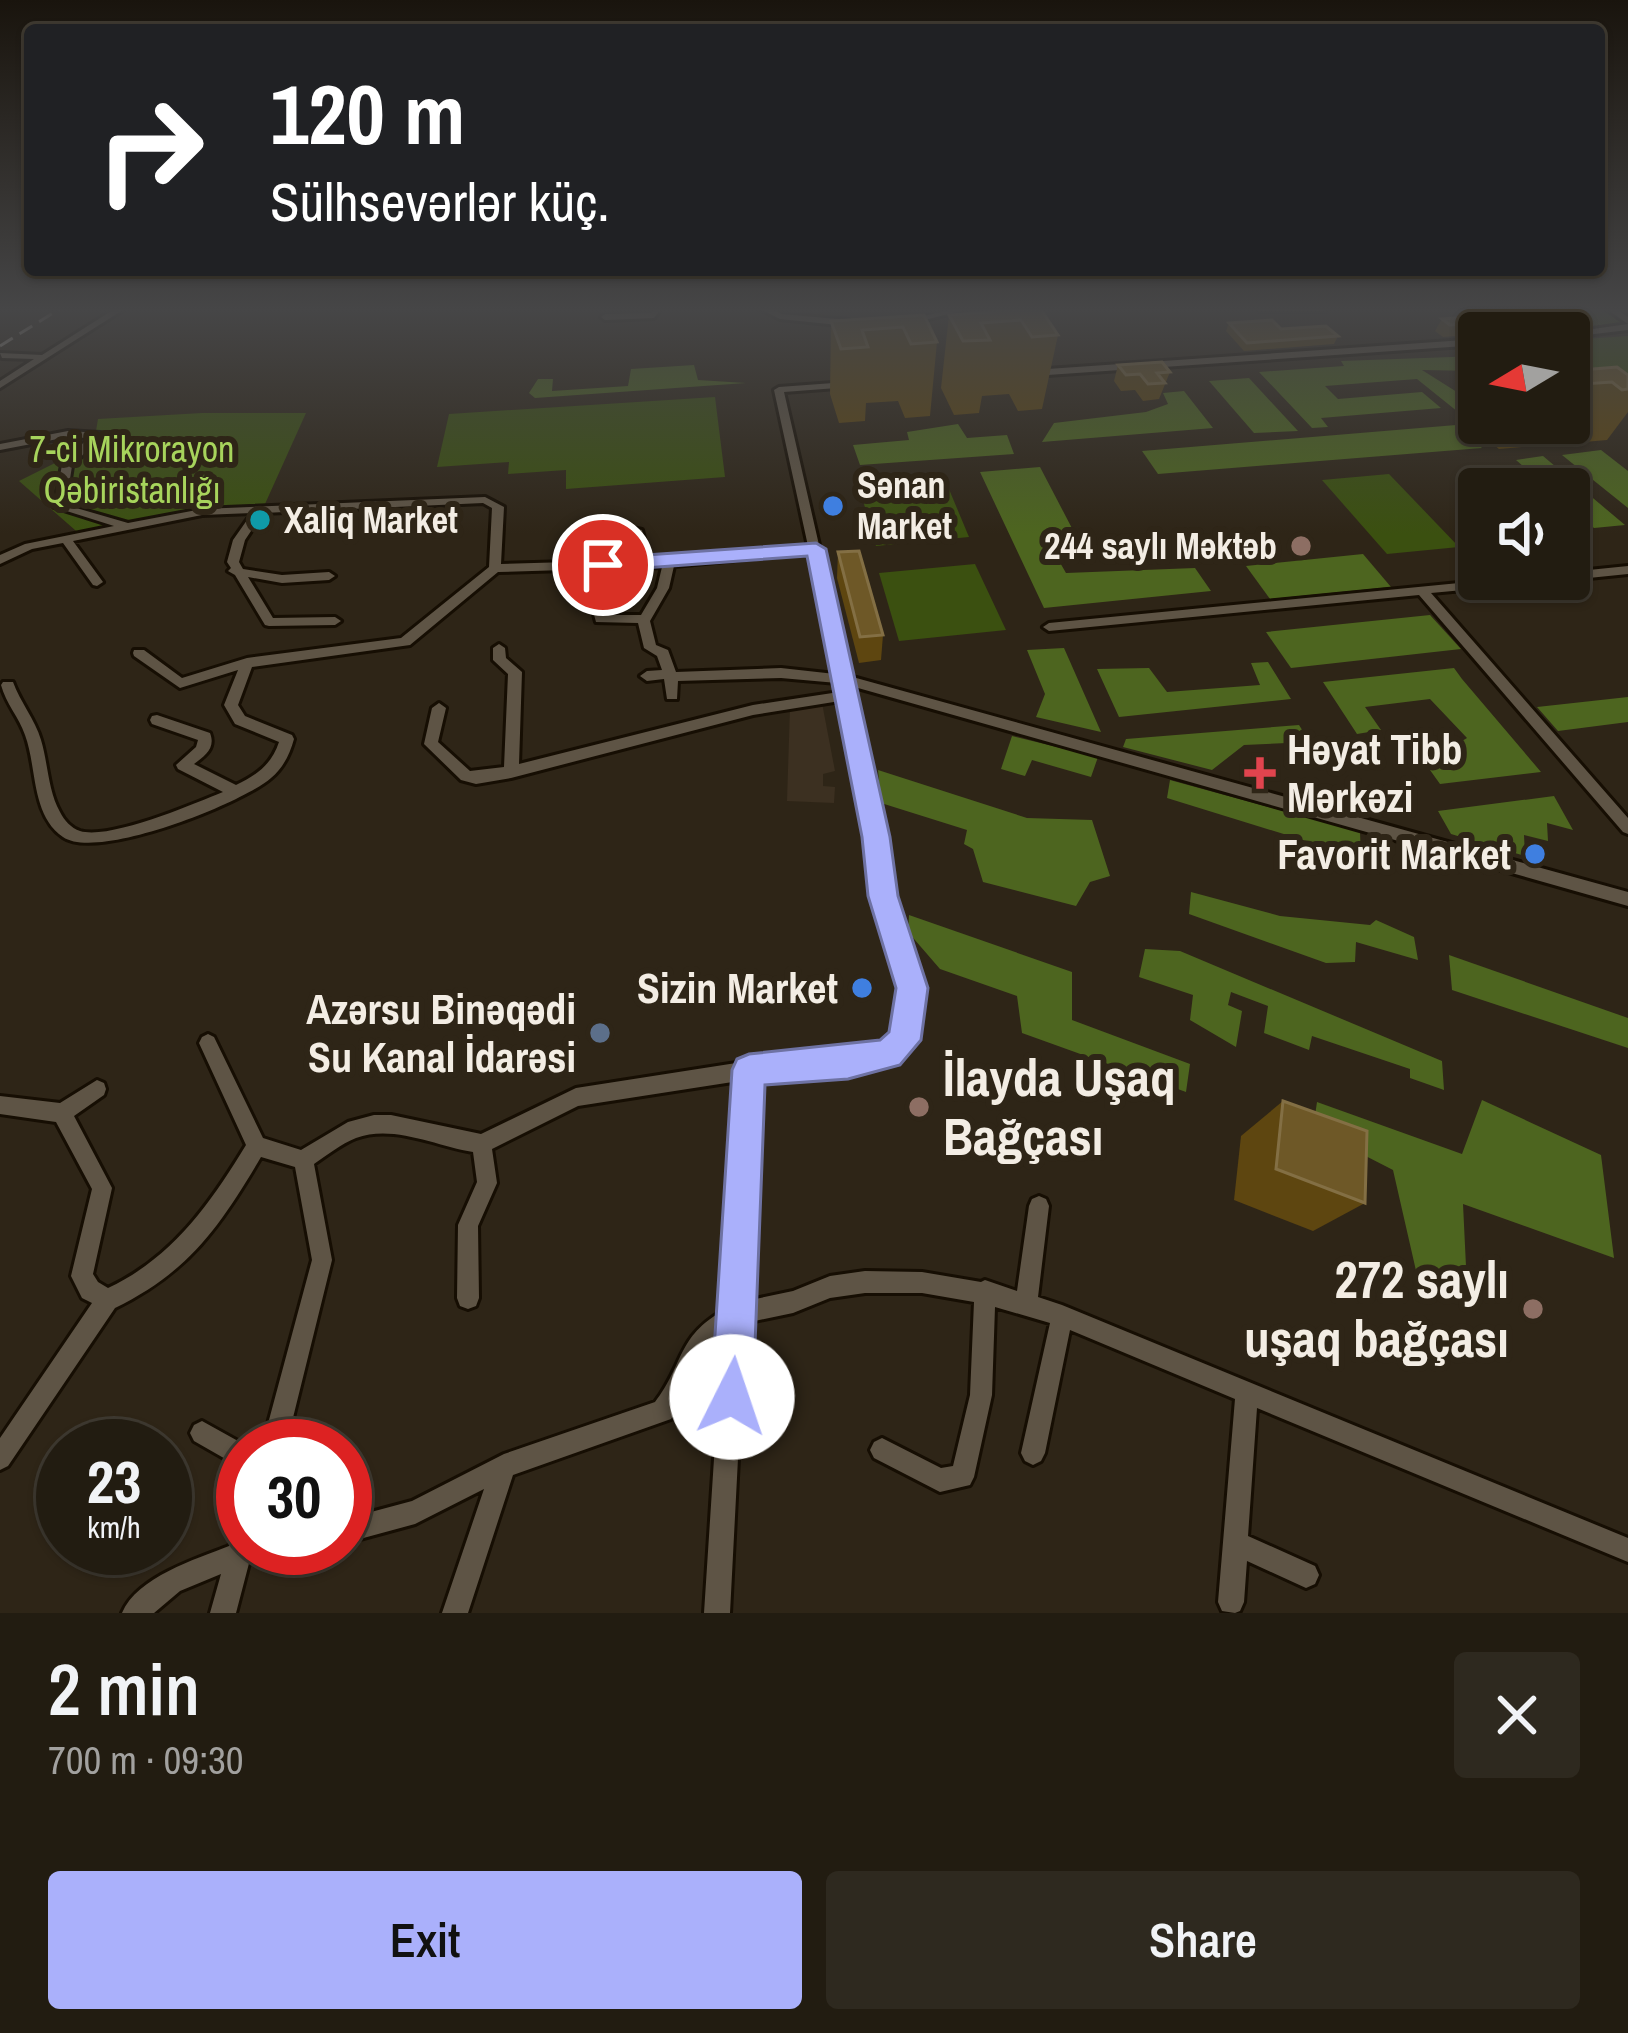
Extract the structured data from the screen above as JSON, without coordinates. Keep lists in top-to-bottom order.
{
  "parks": ["7-ci Mikrorayon Qəbiristanlığı"],
  "places": {
    "other": [
      "Sənan Market",
      "Xaliq Market",
      "244 saylı Məktəb",
      "Favorit Market",
      "Sizin Market",
      "Azərsu Binəqədi Su Kanal İdarəsi",
      "İlayda Uşaq Bağçası",
      "272 saylı uşaq bağçası"
    ],
    "health": ["Həyat Tibb Mərkəzi"]
  },
  "north": "left",
  "page": {
    "turn": ["120 m", "Sülhsevərlər küç."],
    "speed": "23 km/h",
    "limit": "30",
    "heading": ["2 min", "700 m · 09:30"],
    "buttons": ["Exit", "Share"]
  }
}
